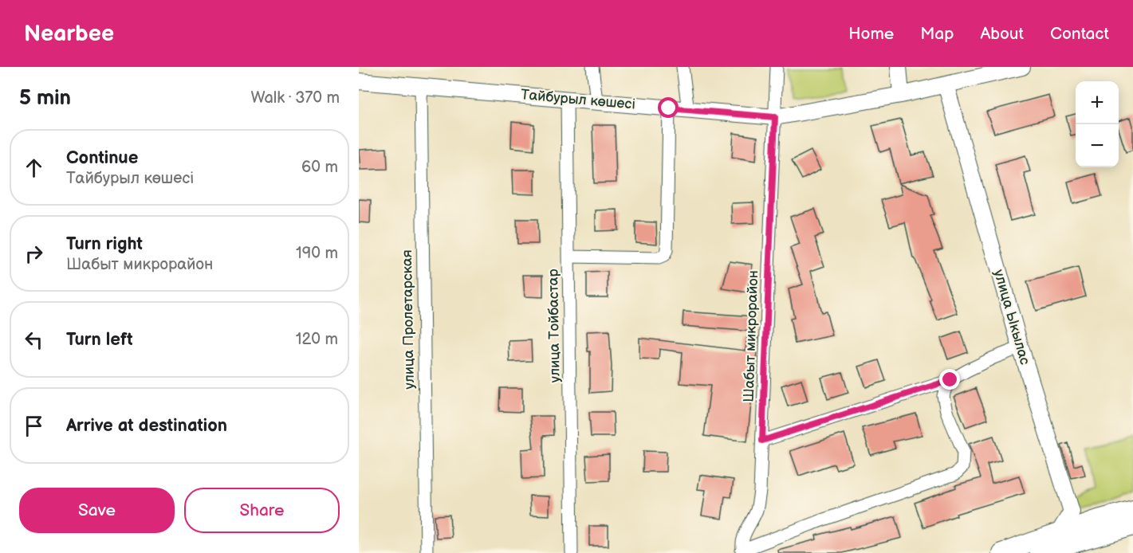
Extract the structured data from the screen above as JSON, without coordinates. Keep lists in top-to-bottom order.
{
  "streets": {
    "street": [
      "Тайбурыл көшесі",
      "улица Ыкылас",
      "улица Пролетарская",
      "улица Тойбастар",
      "Шабыт микрорайон"
    ]
  },
  "crossings": [
    ["Тайбурыл көшесі", "улица Ыкылас"],
    ["Тайбурыл көшесі", "улица Пролетарская"],
    ["Тайбурыл көшесі", "улица Тойбастар"],
    ["Тайбурыл көшесі", "Шабыт микрорайон"]
  ],
  "page": {
    "header": "Nearbee",
    "nav": [
      "Home",
      "Map",
      "About",
      "Contact"
    ],
    "heading": ["5 min", "Walk · 370 m"],
    "map_buttons": ["+", "−"],
    "list": [
      ["Continue", "Тайбурыл көшесі", "60 m"],
      ["Turn right", "Шабыт микрорайон", "190 m"],
      ["Turn left", "120 m"],
      "Arrive at destination"
    ],
    "buttons": ["Save", "Share"]
  }
}
